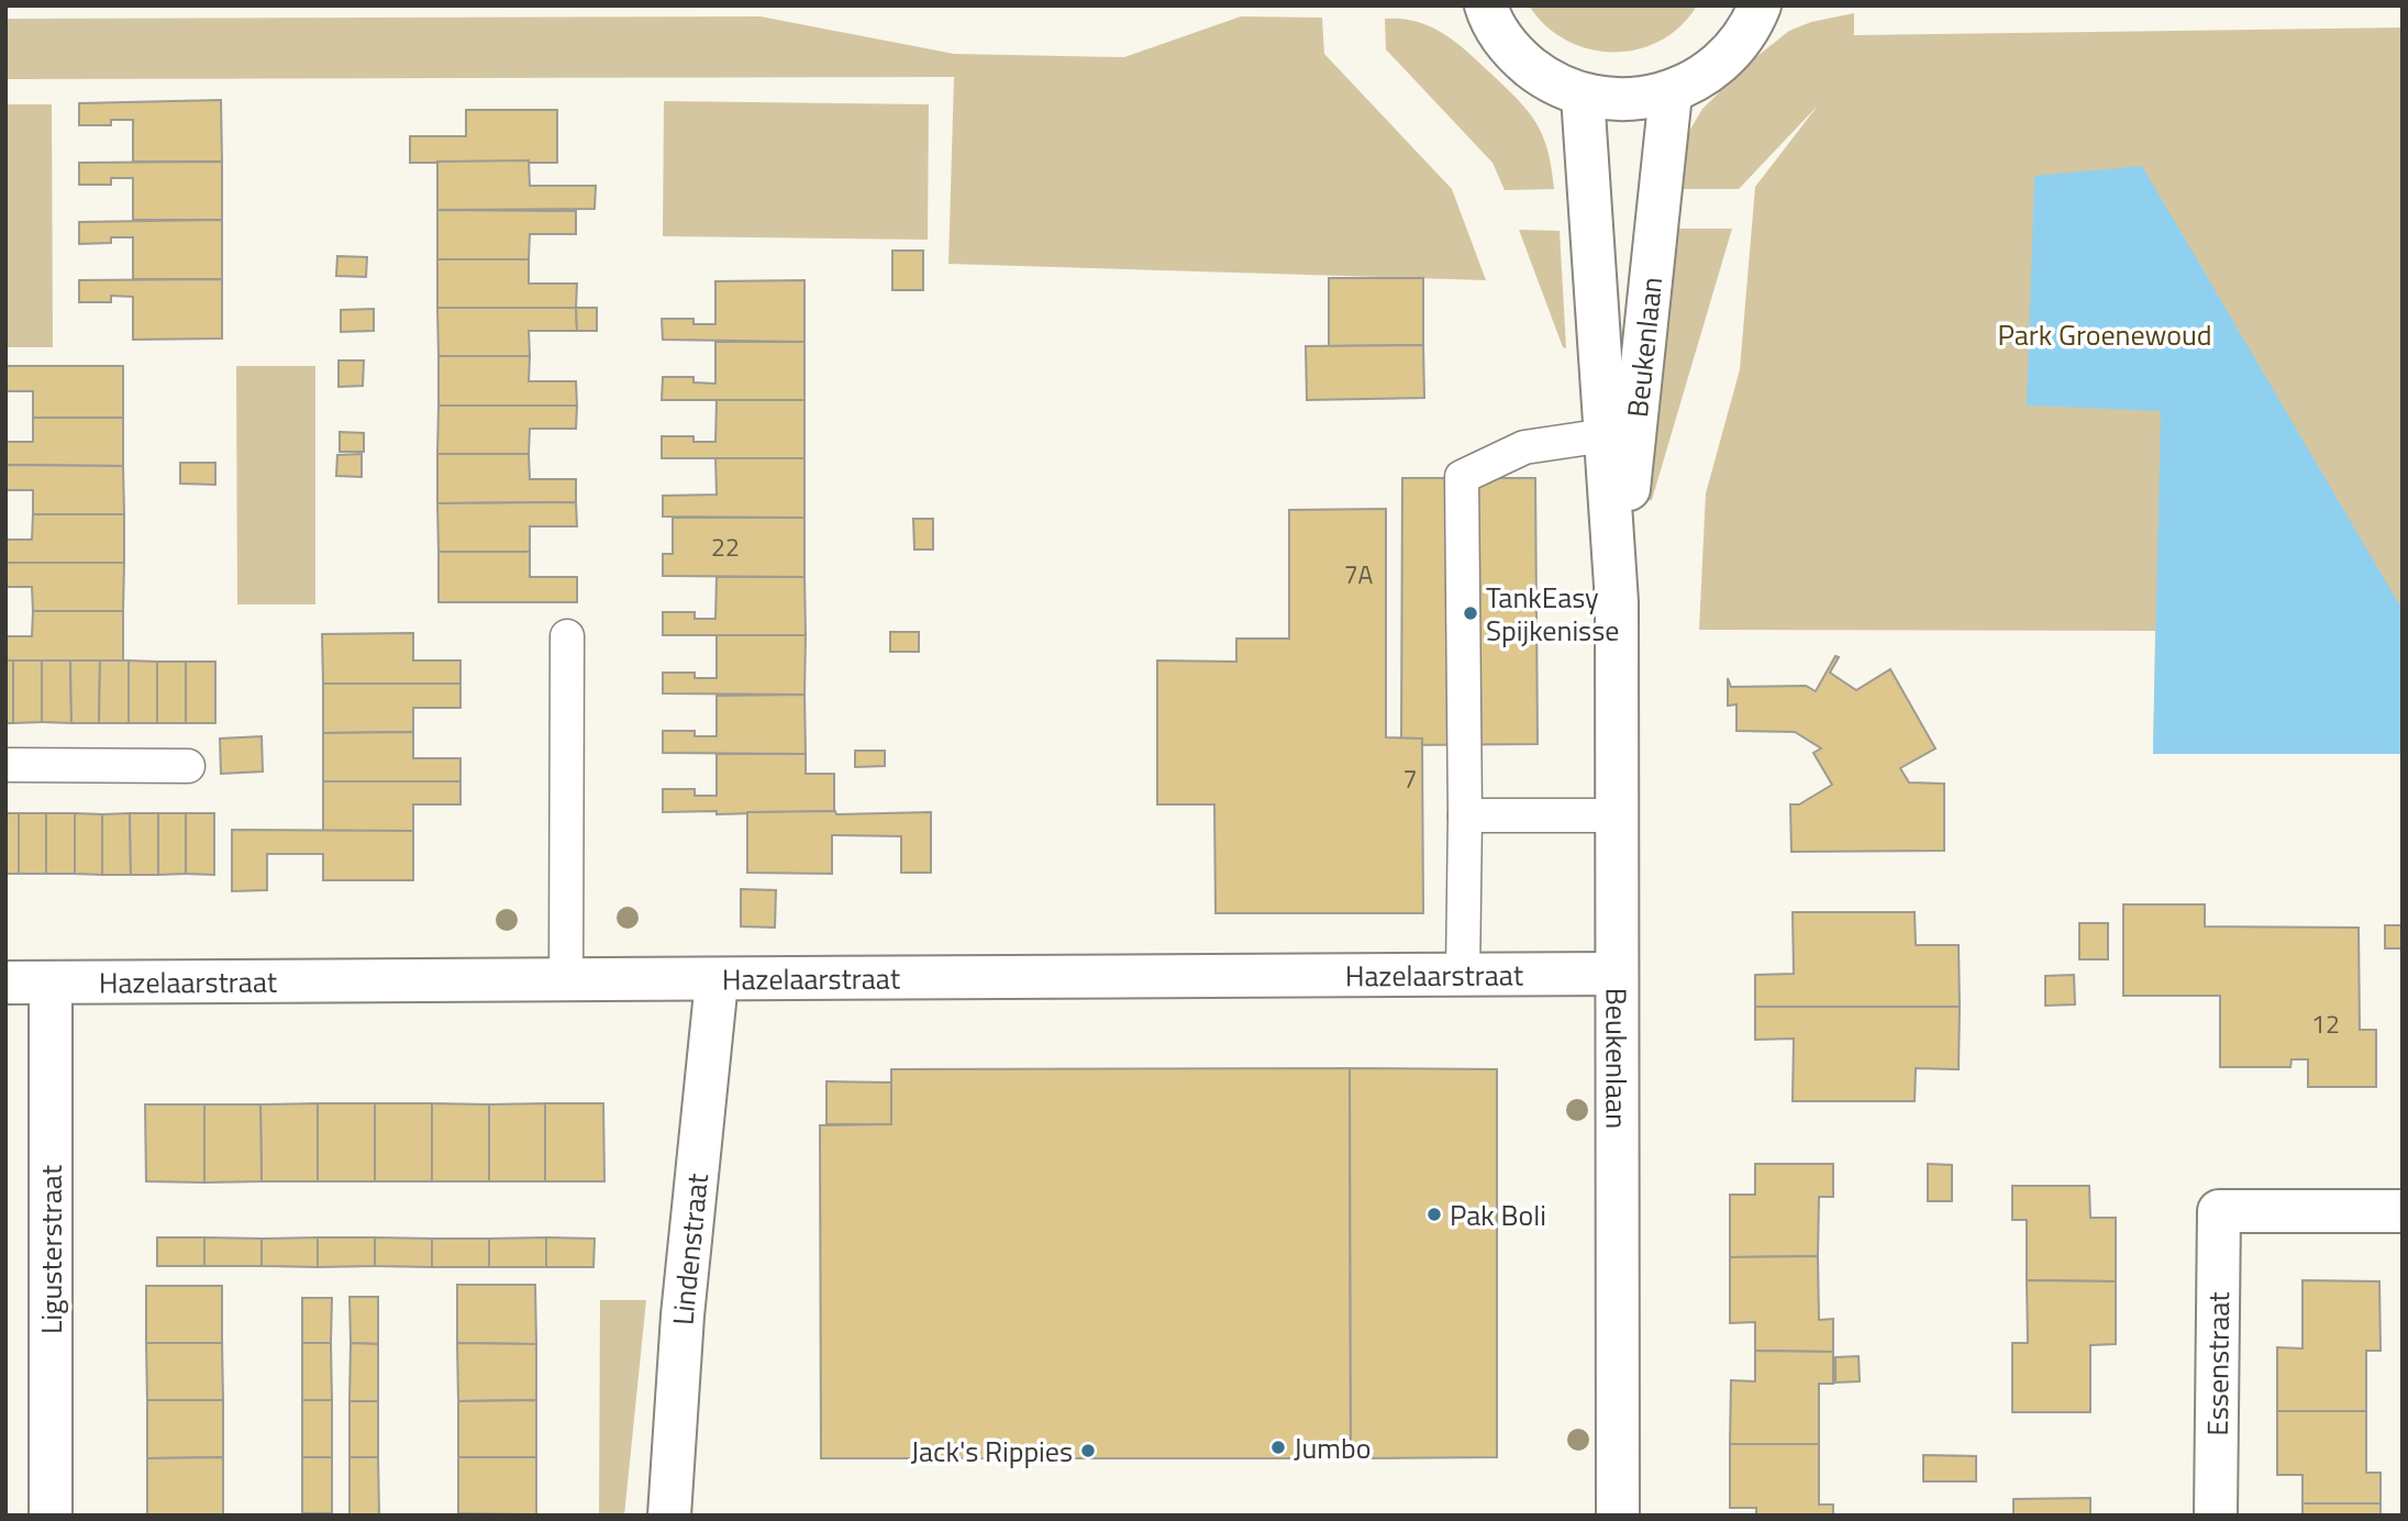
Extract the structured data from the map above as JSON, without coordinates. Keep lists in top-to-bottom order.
{
  "streets": {
    "street": [
      "Beukenlaan",
      "Hazelaarstraat",
      "Lindenstraat",
      "Ligusterstraat",
      "Essenstraat"
    ]
  },
  "crossings": [
    ["Beukenlaan", "Hazelaarstraat"],
    ["Hazelaarstraat", "Lindenstraat"],
    ["Hazelaarstraat", "Ligusterstraat"]
  ],
  "parks": ["Park Groenewoud"],
  "places": [
    "TankEasy Spijkenisse",
    "Pak Boli",
    "Jumbo",
    "Jack's Rippies"
  ],
  "house_numbers": [
    "22",
    "7A",
    "7",
    "12"
  ]
}
